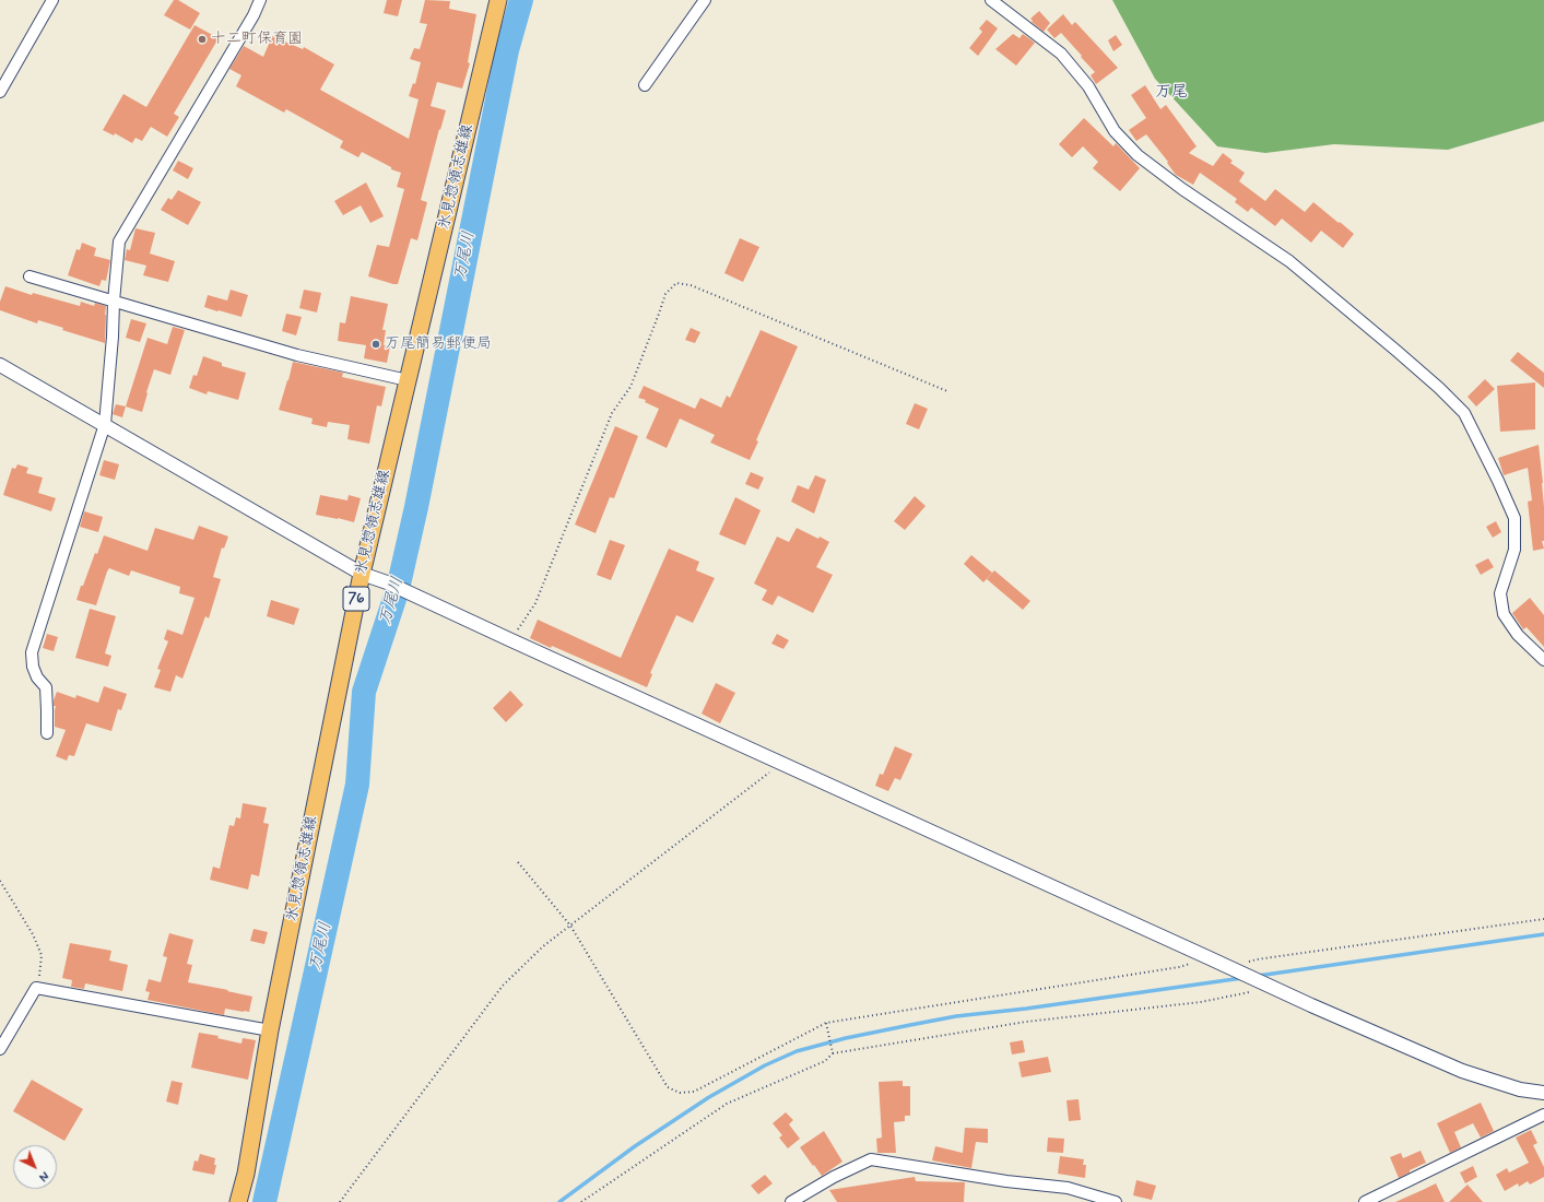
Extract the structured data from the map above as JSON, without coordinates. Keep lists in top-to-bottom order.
{
  "streets": {
    "main road": ["氷見惣領志雄線", "76"]
  },
  "districts": ["万尾"],
  "water": ["万尾川"],
  "places": ["十二町保育園", "万尾簡易郵便局"],
  "north": "bottom right"
}
